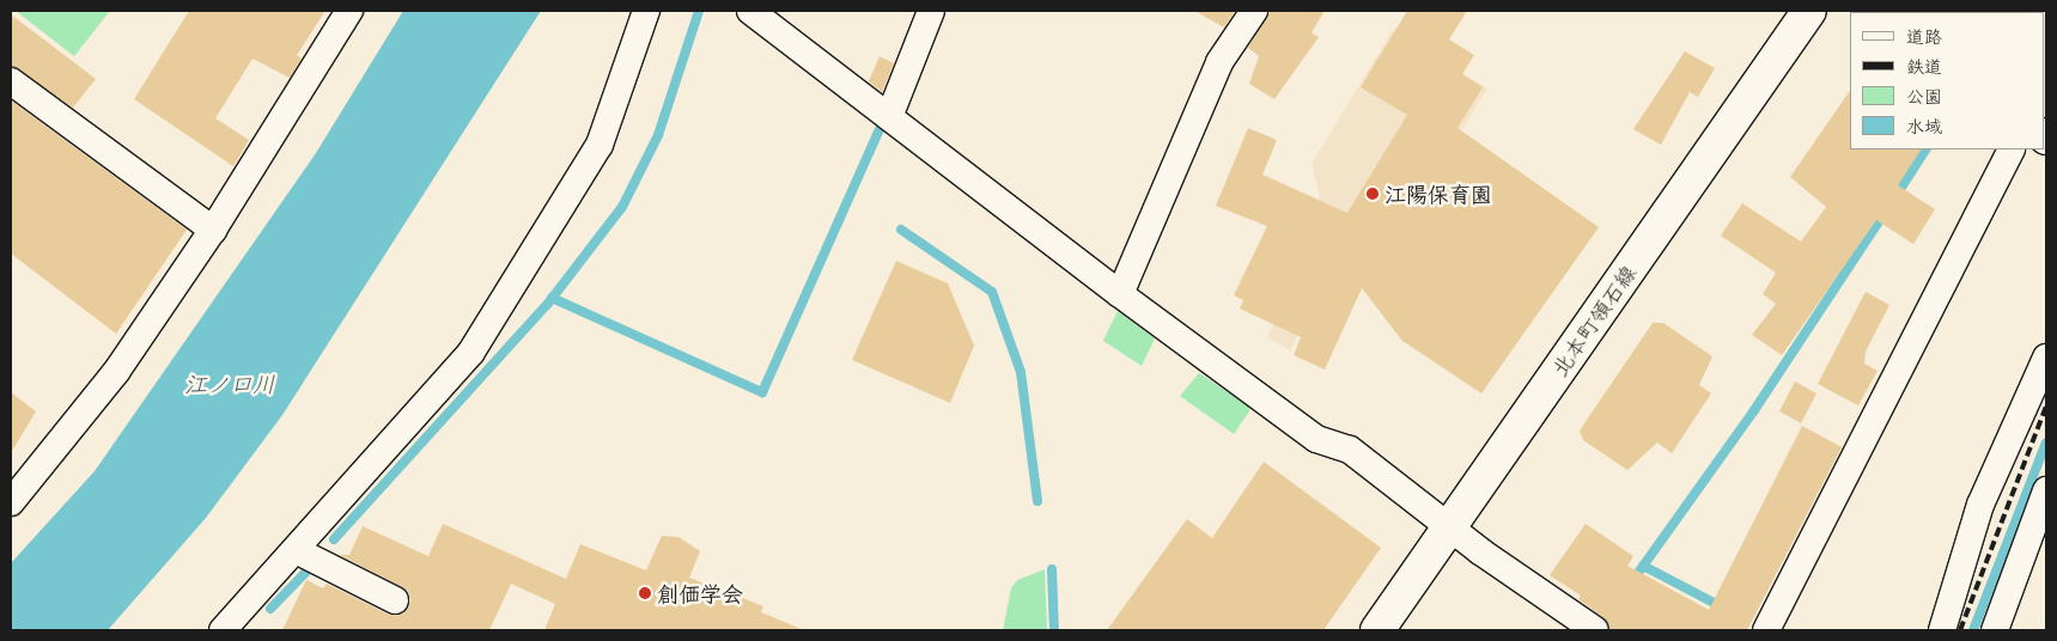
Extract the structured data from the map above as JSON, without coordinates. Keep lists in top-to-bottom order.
{
  "streets": {
    "main road": ["北本町領石線"]
  },
  "water": ["江ノ口川"],
  "places": ["江陽保育園", "創価学会"],
  "legend": [
    "道路",
    "鉄道",
    "公園",
    "水域"
  ]
}
